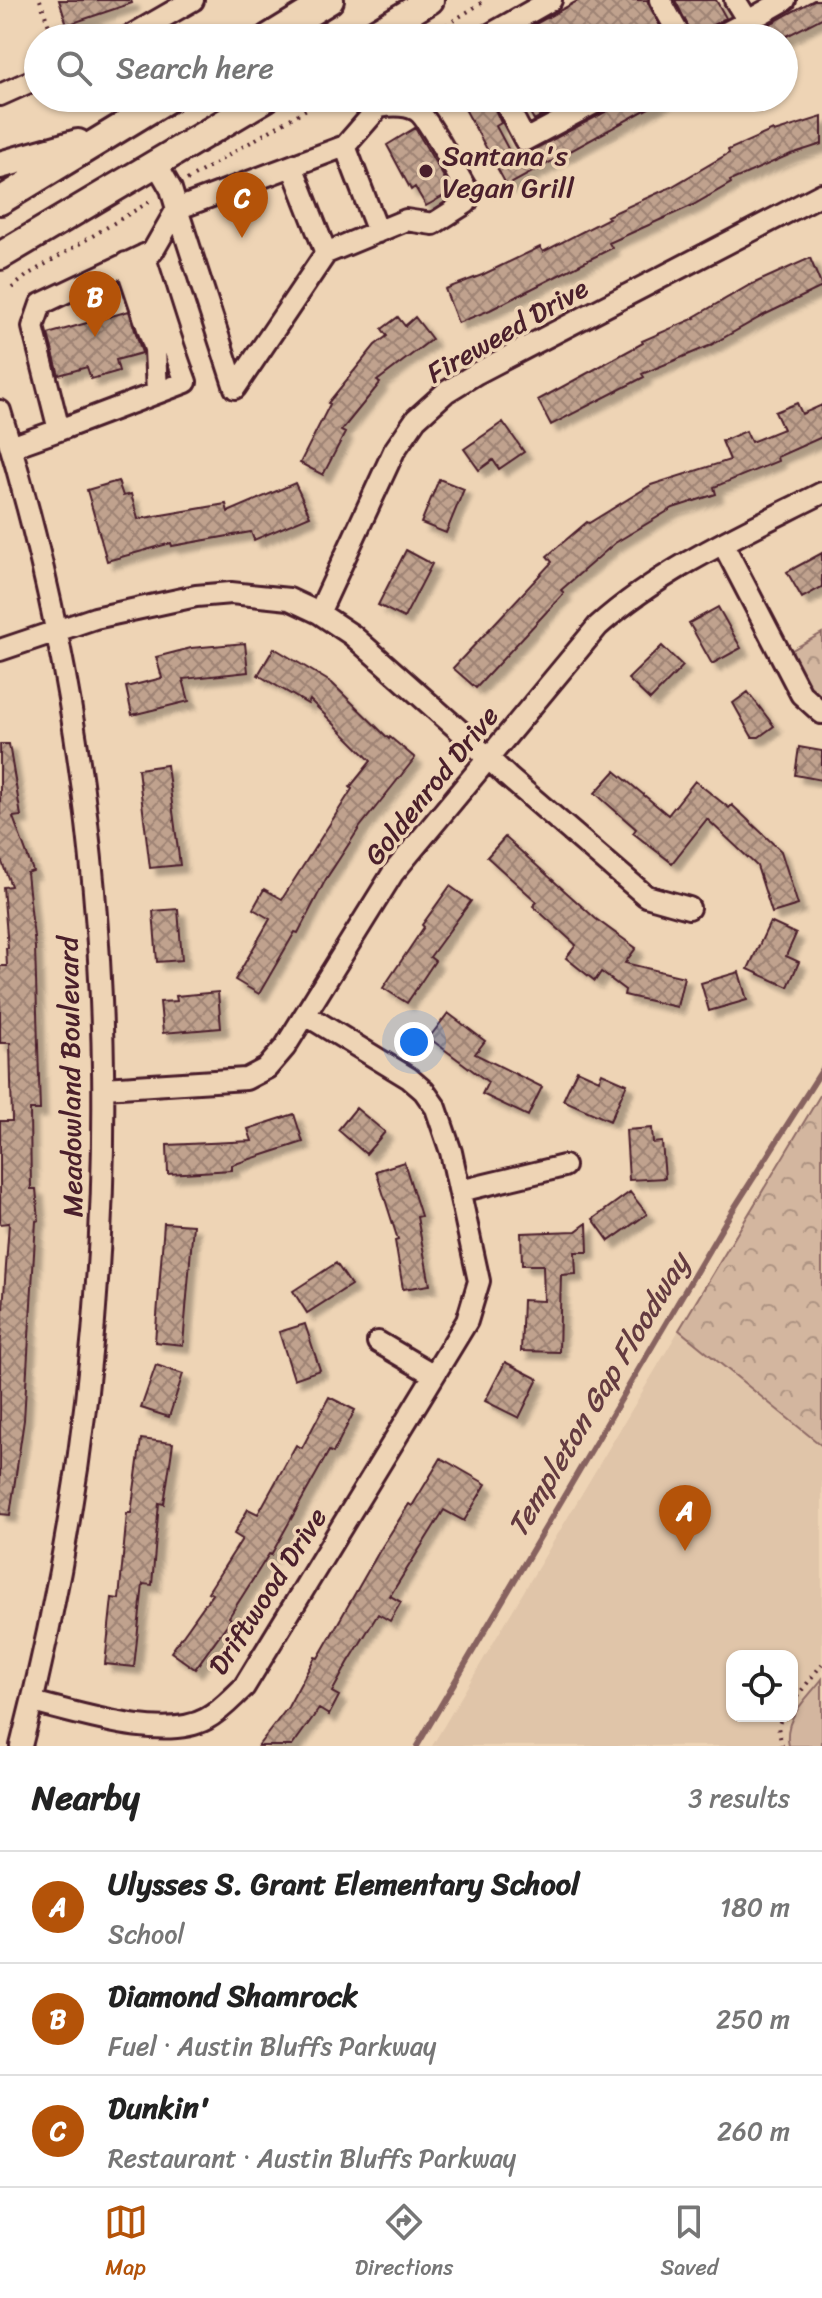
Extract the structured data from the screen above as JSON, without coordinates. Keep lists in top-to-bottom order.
{
  "streets": {
    "street": [
      "Fireweed Drive",
      "Goldenrod Drive",
      "Meadowland Boulevard",
      "Driftwood Drive"
    ]
  },
  "crossings": [
    ["Goldenrod Drive", "Meadowland Boulevard"],
    ["Goldenrod Drive", "Driftwood Drive"],
    ["Meadowland Boulevard", "Driftwood Drive"]
  ],
  "water": ["Templeton Gap Floodway"],
  "places": ["Santana's Vegan Grill"],
  "page": {
    "search": "Search here",
    "pins": ["C", "B", "A"],
    "heading": ["Nearby", "3 results"],
    "list": [
      {
        "mark": "A",
        "name": "Ulysses S. Grant Elementary School",
        "note": "School",
        "value": "180 m"
      },
      {
        "mark": "B",
        "name": "Diamond Shamrock",
        "note": "Fuel · Austin Bluffs Parkway",
        "value": "250 m"
      },
      {
        "mark": "C",
        "name": "Dunkin'",
        "note": "Restaurant · Austin Bluffs Parkway",
        "value": "260 m"
      }
    ],
    "nav": ["Map", "Directions", "Saved"]
  }
}
